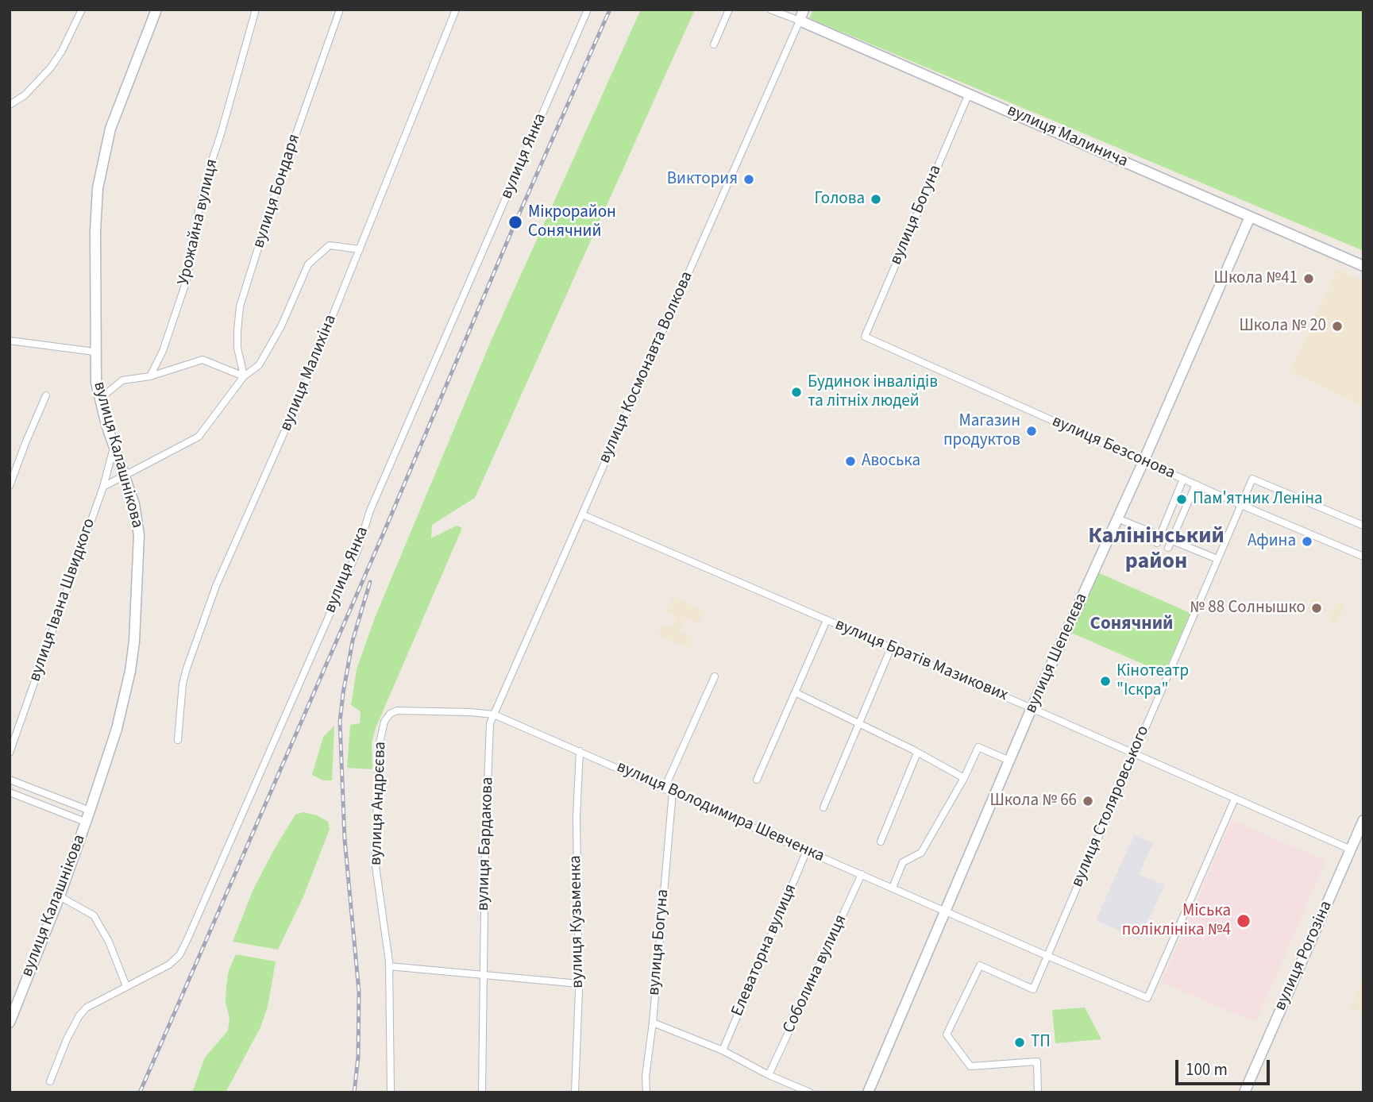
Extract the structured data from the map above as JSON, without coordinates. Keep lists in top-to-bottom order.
{
  "streets": {
    "street": [
      "вулиця Малинича",
      "вулиця Янка",
      "вулиця Бондаря",
      "вулиця Богуна",
      "Урожайна вулиця",
      "вулиця Космонавта Волкова",
      "вулиця Малихіна",
      "вулиця Безсонова",
      "вулиця Калашнікова",
      "вулиця Івана Швидкого",
      "вулиця Шепелєва",
      "вулиця Братів Мазикових",
      "вулиця Андрєєва",
      "вулиця Столяровського",
      "вулиця Володимира Шевченка",
      "вулиця Бардакова",
      "вулиця Кузьменка",
      "Елеваторна вулиця",
      "вулиця Рогозіна",
      "Соболина вулиця"
    ]
  },
  "crossings": [
    ["вулиця Малинича", "вулиця Богуна"],
    ["вулиця Малинича", "вулиця Космонавта Волкова"],
    ["вулиця Малинича", "вулиця Шепелєва"],
    ["вулиця Богуна", "вулиця Безсонова"],
    ["вулиця Богуна", "вулиця Володимира Шевченка"],
    ["вулиця Космонавта Волкова", "вулиця Братів Мазикових"],
    ["вулиця Космонавта Волкова", "вулиця Андрєєва"],
    ["вулиця Космонавта Волкова", "вулиця Володимира Шевченка"],
    ["вулиця Космонавта Волкова", "вулиця Бардакова"],
    ["вулиця Безсонова", "вулиця Шепелєва"],
    ["вулиця Безсонова", "вулиця Столяровського"],
    ["вулиця Калашнікова", "вулиця Івана Швидкого"],
    ["вулиця Шепелєва", "вулиця Братів Мазикових"],
    ["вулиця Шепелєва", "вулиця Володимира Шевченка"],
    ["вулиця Братів Мазикових", "вулиця Столяровського"],
    ["вулиця Братів Мазикових", "вулиця Володимира Шевченка"],
    ["вулиця Братів Мазикових", "вулиця Рогозіна"],
    ["вулиця Андрєєва", "вулиця Володимира Шевченка"],
    ["вулиця Андрєєва", "вулиця Бардакова"],
    ["вулиця Столяровського", "вулиця Володимира Шевченка"],
    ["вулиця Володимира Шевченка", "вулиця Бардакова"],
    ["вулиця Володимира Шевченка", "вулиця Кузьменка"],
    ["вулиця Володимира Шевченка", "Елеваторна вулиця"],
    ["вулиця Володимира Шевченка", "Соболина вулиця"]
  ],
  "districts": ["Калінінський район", "Сонячний"],
  "places": [
    "Виктория",
    "Голова",
    "Мікрорайон Сонячний",
    "Школа №41",
    "Школа № 20",
    "Будинок інвалідів та літніх людей",
    "Магазин продуктов",
    "Авоська",
    "Пам'ятник Леніна",
    "Афина",
    "№ 88 Солнышко",
    "Кінотеатр \"Іскра\"",
    "Школа № 66",
    "Міська поліклініка №4",
    "ТП"
  ],
  "scale_bar": "100 m"
}
